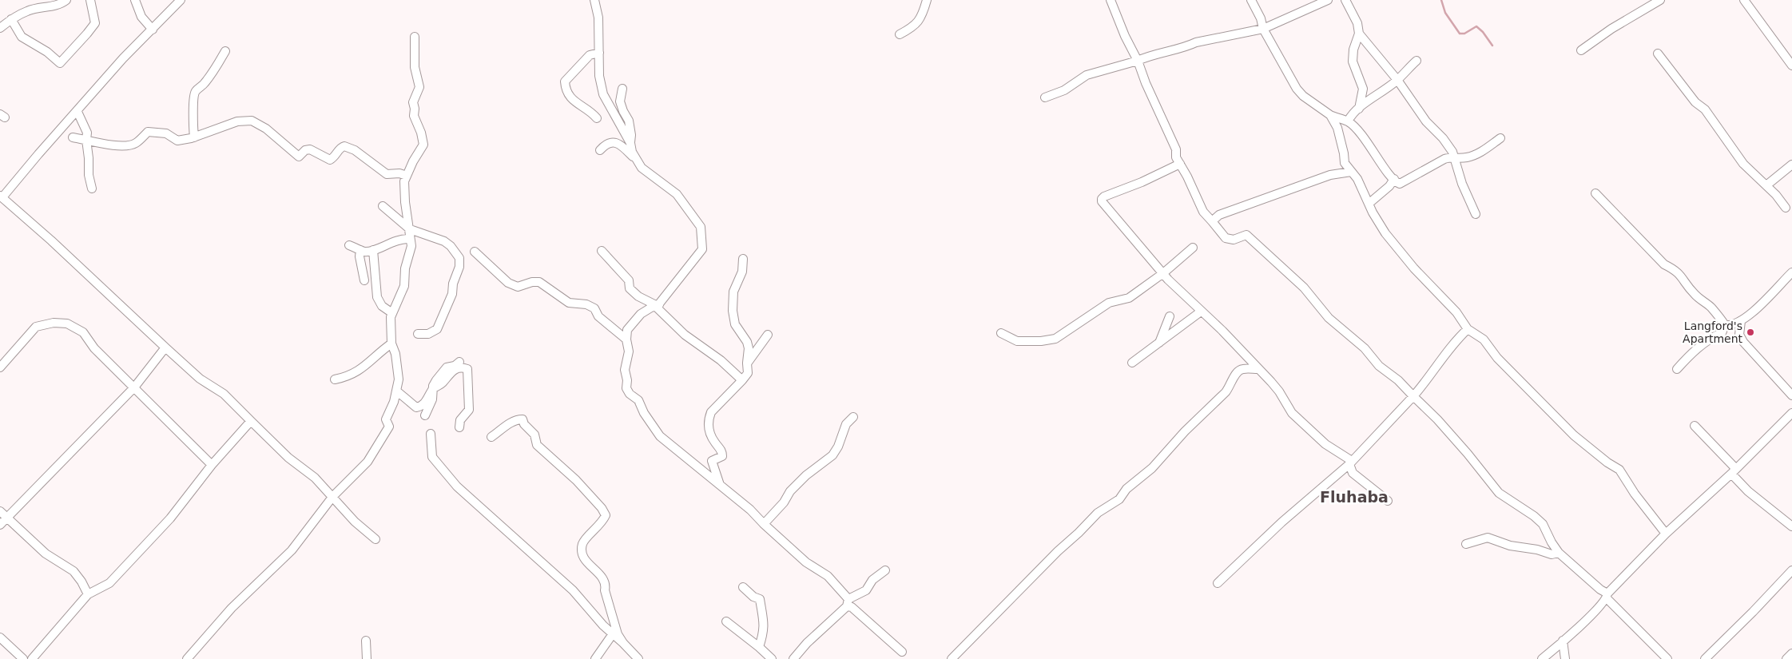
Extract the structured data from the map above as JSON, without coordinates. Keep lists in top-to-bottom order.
{
  "districts": ["Fluhaba"],
  "places": ["Langford's Apartment"]
}
